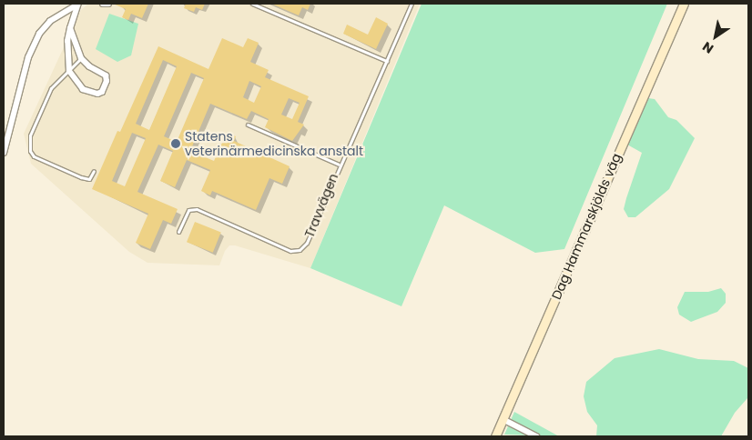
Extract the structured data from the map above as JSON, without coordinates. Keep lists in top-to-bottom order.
{
  "streets": {
    "main road": ["Dag Hammarskjölds väg"],
    "lane": ["Travvägen"]
  },
  "places": ["Statens veterinärmedicinska anstalt"],
  "north": "bottom left"
}
